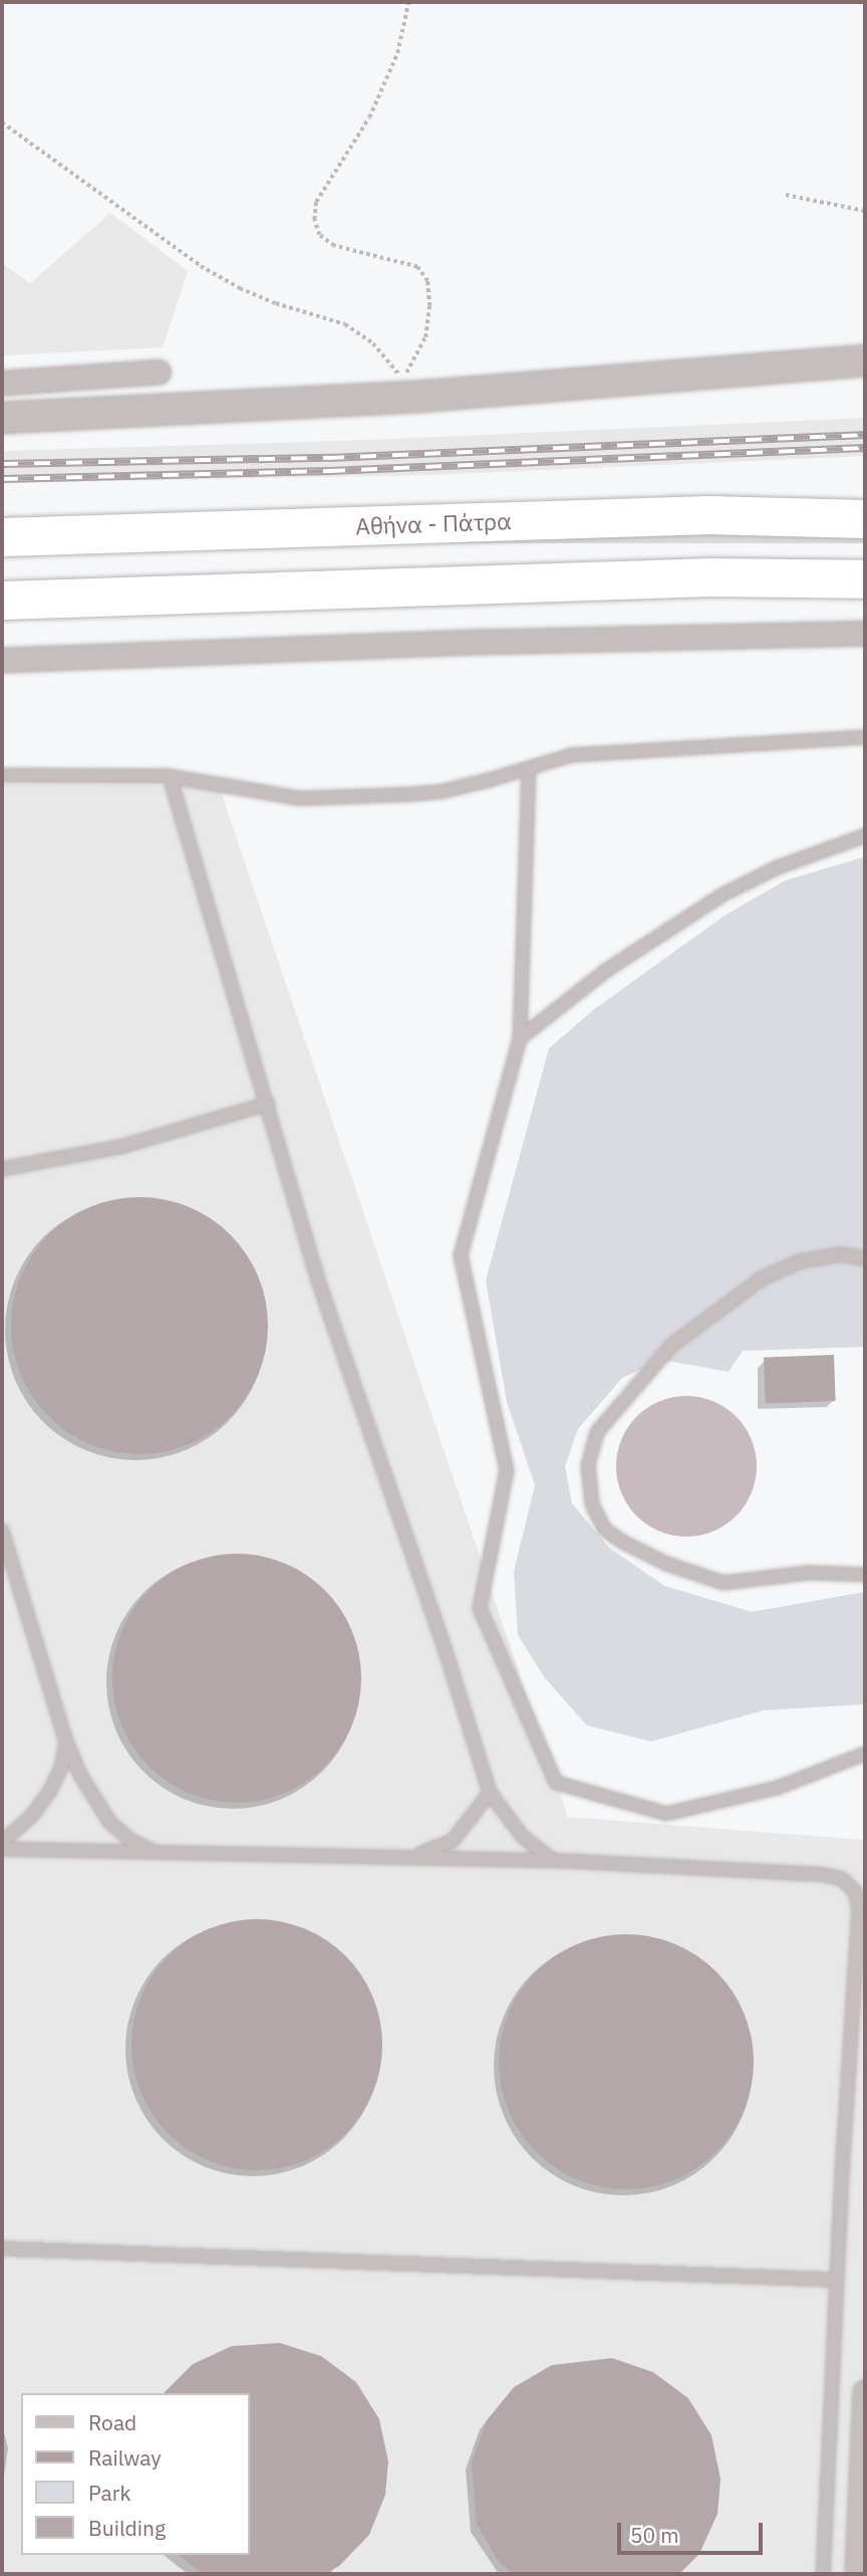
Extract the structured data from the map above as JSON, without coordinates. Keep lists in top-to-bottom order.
{
  "streets": {
    "highway": ["Αθήνα - Πάτρα"]
  },
  "legend": [
    "Road",
    "Railway",
    "Park",
    "Building"
  ],
  "scale_bar": "50 m"
}
